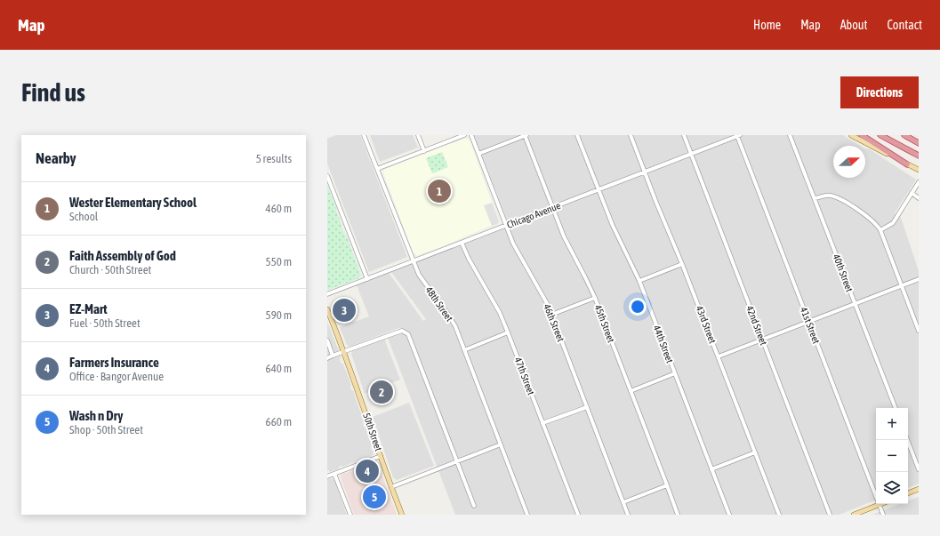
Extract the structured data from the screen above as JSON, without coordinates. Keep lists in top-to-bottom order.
{
  "streets": {
    "main road": ["50th Street"],
    "street": [
      "Chicago Avenue",
      "40th Street",
      "48th Street",
      "46th Street",
      "45th Street",
      "43rd Street",
      "42nd Street",
      "41st Street",
      "44th Street",
      "47th Street"
    ]
  },
  "crossings": [
    ["Chicago Avenue", "48th Street"],
    ["Chicago Avenue", "46th Street"],
    ["Chicago Avenue", "45th Street"],
    ["Chicago Avenue", "43rd Street"],
    ["Chicago Avenue", "42nd Street"],
    ["Chicago Avenue", "41st Street"],
    ["Chicago Avenue", "44th Street"],
    ["Chicago Avenue", "47th Street"]
  ],
  "north": "right",
  "page": {
    "header": "Map",
    "nav": [
      "Home",
      "Map",
      "About",
      "Contact"
    ],
    "buttons": "Directions",
    "title": "Find us",
    "heading": ["Nearby", "5 results"],
    "pins": [
      "1",
      "3",
      "2",
      "4",
      "5"
    ],
    "list": [
      {
        "mark": "1",
        "name": "Wester Elementary School",
        "note": "School",
        "value": "460 m"
      },
      {
        "mark": "2",
        "name": "Faith Assembly of God",
        "note": "Church · 50th Street",
        "value": "550 m"
      },
      {
        "mark": "3",
        "name": "EZ-Mart",
        "note": "Fuel · 50th Street",
        "value": "590 m"
      },
      {
        "mark": "4",
        "name": "Farmers Insurance",
        "note": "Office · Bangor Avenue",
        "value": "640 m"
      },
      {
        "mark": "5",
        "name": "Wash n Dry",
        "note": "Shop · 50th Street",
        "value": "660 m"
      }
    ],
    "map_buttons": ["+", "−"]
  }
}
